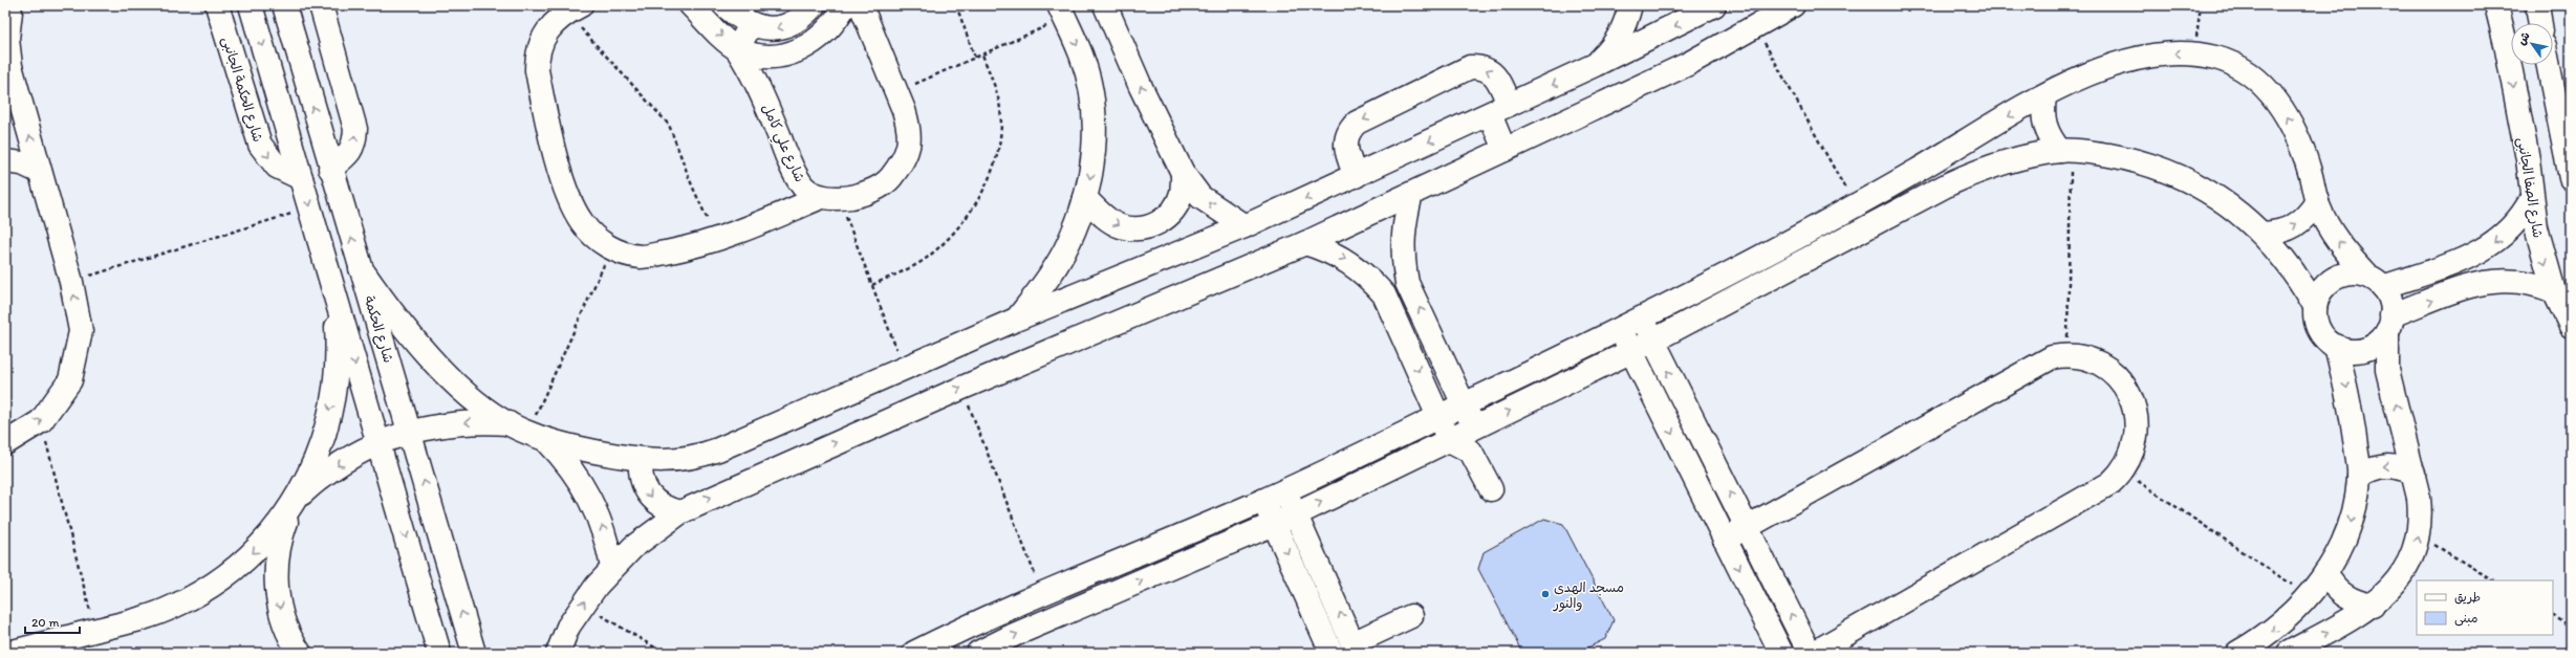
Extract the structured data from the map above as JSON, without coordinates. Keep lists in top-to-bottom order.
{
  "streets": {
    "street": [
      "شارع الحكمة الجانبى",
      "شارع علي كامل",
      "شارع الصفا الجانبى",
      "شارع الحكمة"
    ]
  },
  "places": ["مسجد الهدى والنور"],
  "legend": ["طريق", "مبنى"],
  "scale_bar": "20 m",
  "north": "top left"
}
